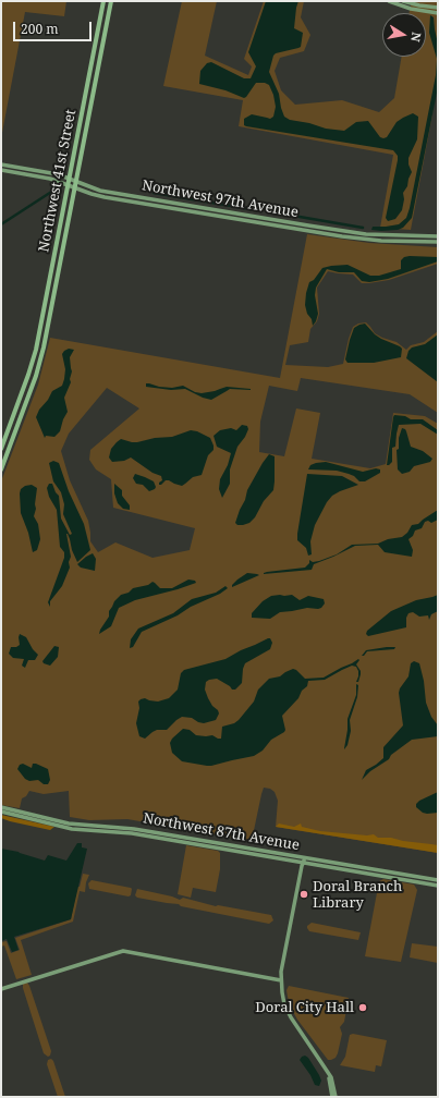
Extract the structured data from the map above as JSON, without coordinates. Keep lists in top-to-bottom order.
{
  "streets": {
    "main road": ["Northwest 41st Street"],
    "street": ["Northwest 97th Avenue", "Northwest 87th Avenue"]
  },
  "crossings": [
    ["Northwest 41st Street", "Northwest 97th Avenue"]
  ],
  "places": ["Doral Branch Library", "Doral City Hall"],
  "scale_bar": "200 m",
  "north": "right"
}
